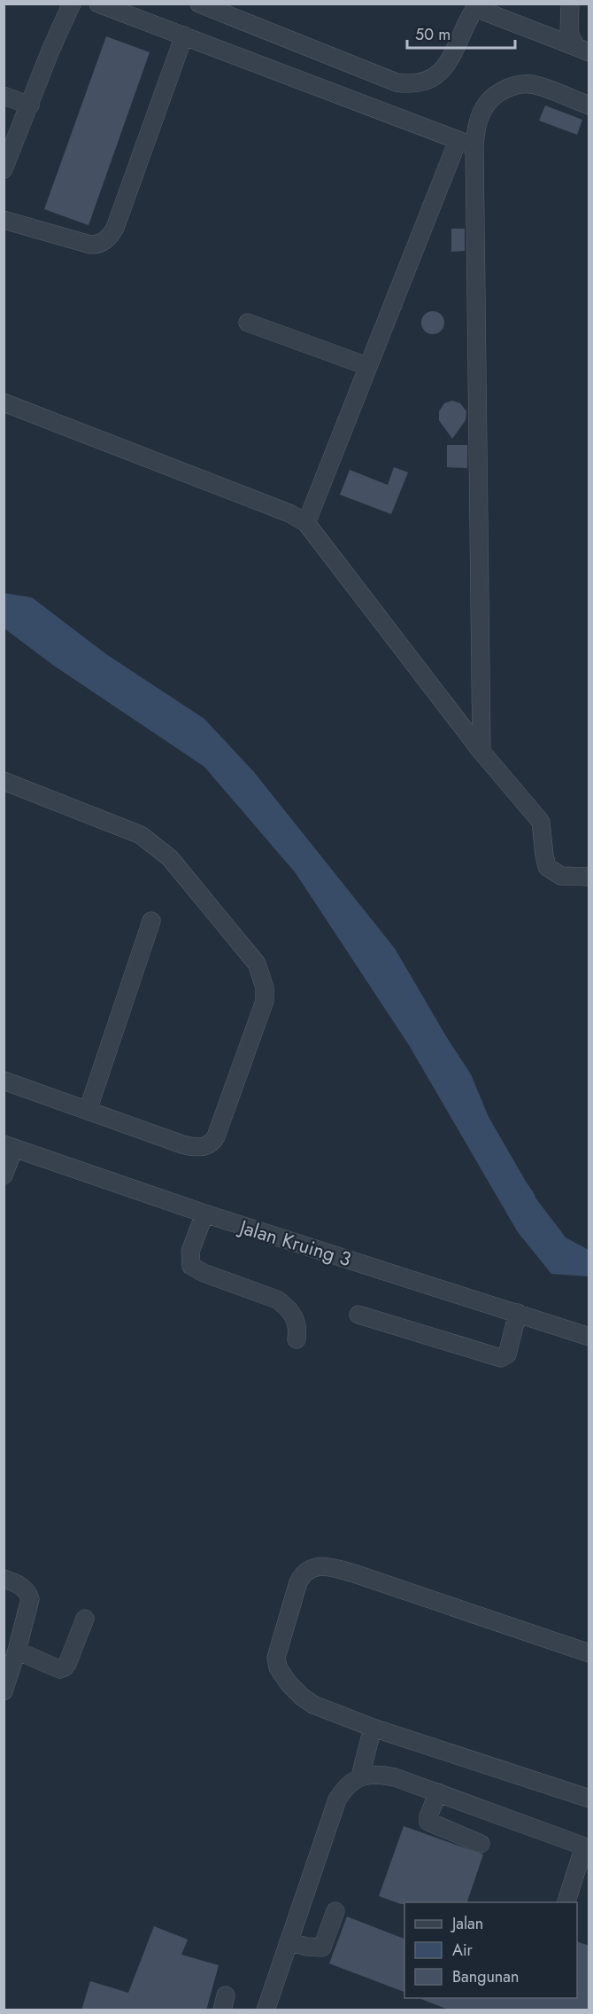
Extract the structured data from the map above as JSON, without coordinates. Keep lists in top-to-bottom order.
{
  "streets": {
    "street": ["Jalan Kruing 3"]
  },
  "legend": ["Jalan", "Air", "Bangunan"],
  "scale_bar": "50 m"
}
